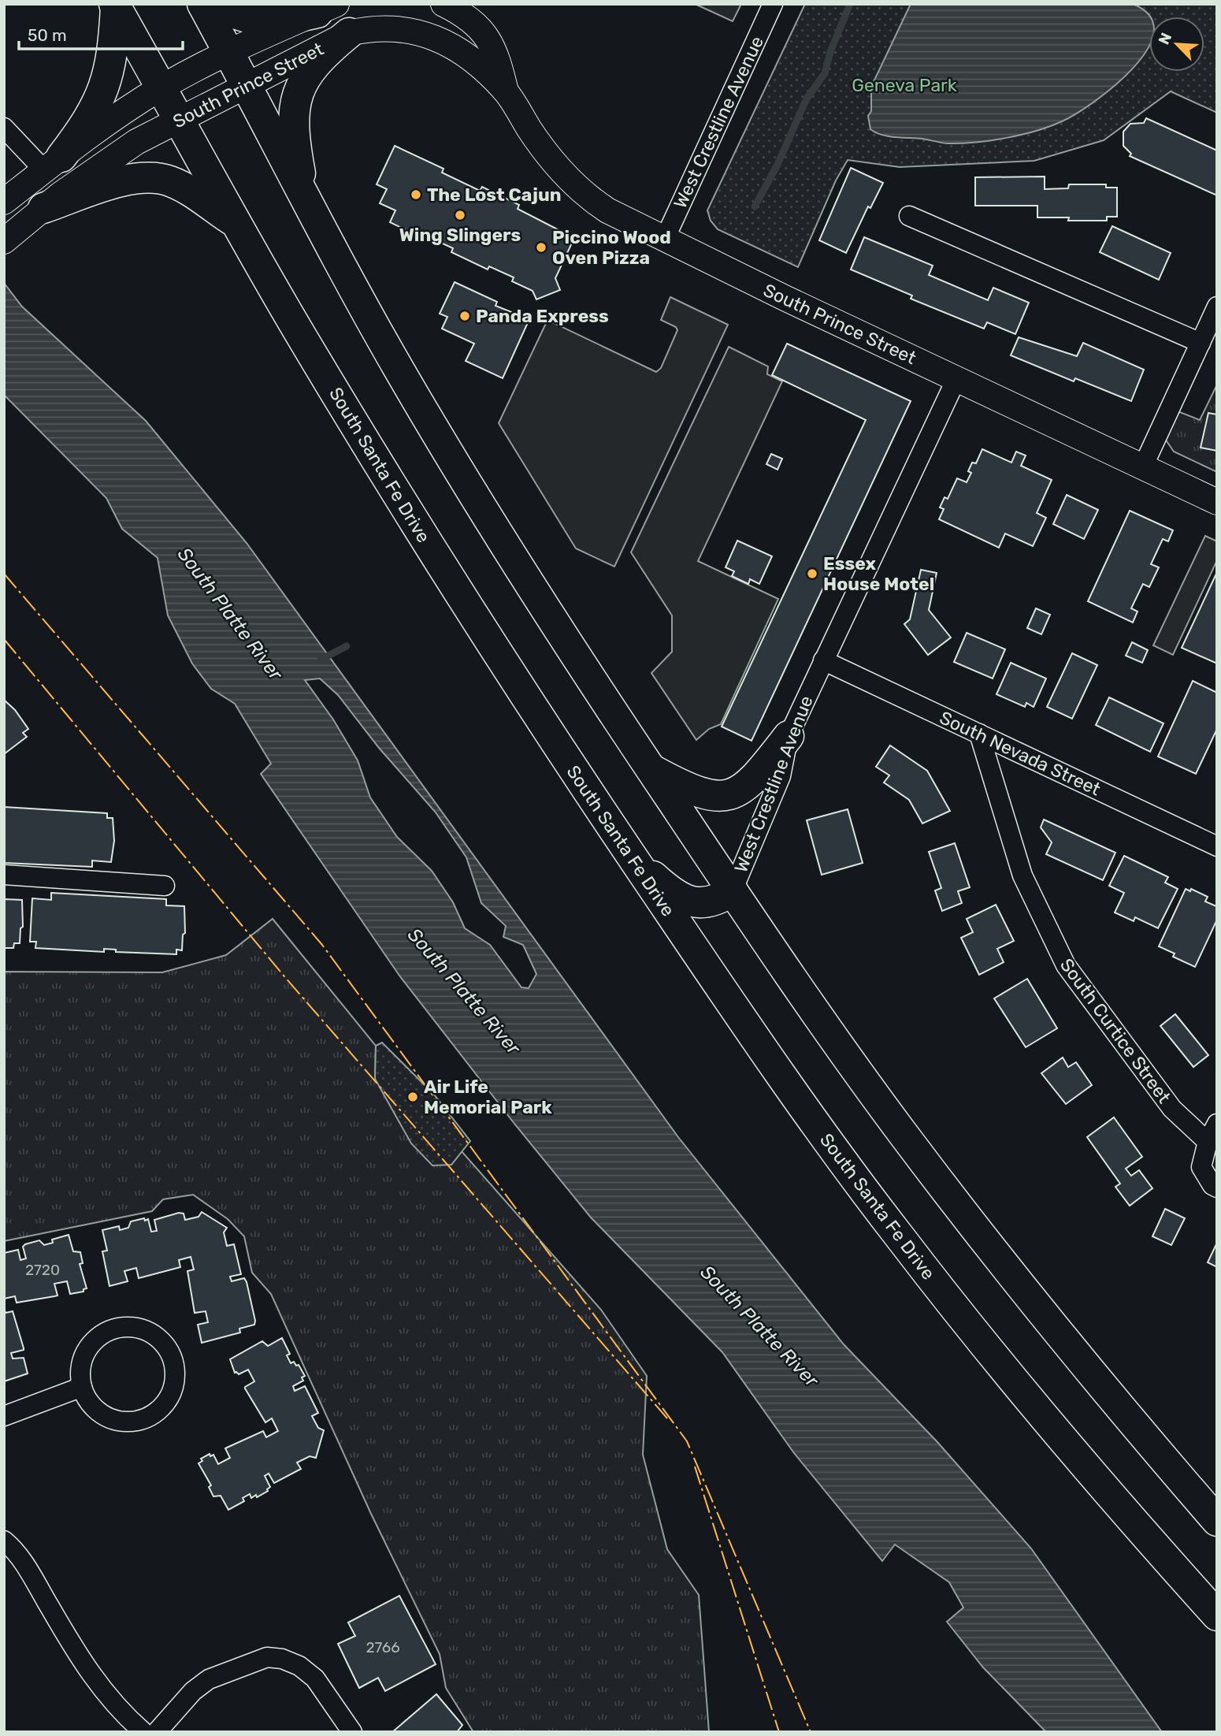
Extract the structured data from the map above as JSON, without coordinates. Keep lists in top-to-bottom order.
{
  "streets": {
    "highway": ["South Santa Fe Drive"],
    "street": [
      "South Prince Street",
      "West Crestline Avenue",
      "South Nevada Street",
      "South Curtice Street"
    ]
  },
  "crossings": [
    ["South Prince Street", "West Crestline Avenue"],
    ["South Prince Street", "South Santa Fe Drive"],
    ["West Crestline Avenue", "South Nevada Street"],
    ["South Nevada Street", "South Curtice Street"]
  ],
  "water": ["South Platte River"],
  "parks": ["Geneva Park"],
  "places": [
    "The Lost Cajun",
    "Wing Slingers",
    "Piccino Wood Oven Pizza",
    "Panda Express",
    "Essex House Motel",
    "Air Life Memorial Park"
  ],
  "house_numbers": ["2720", "2766"],
  "scale_bar": "50 m",
  "north": "top left"
}
